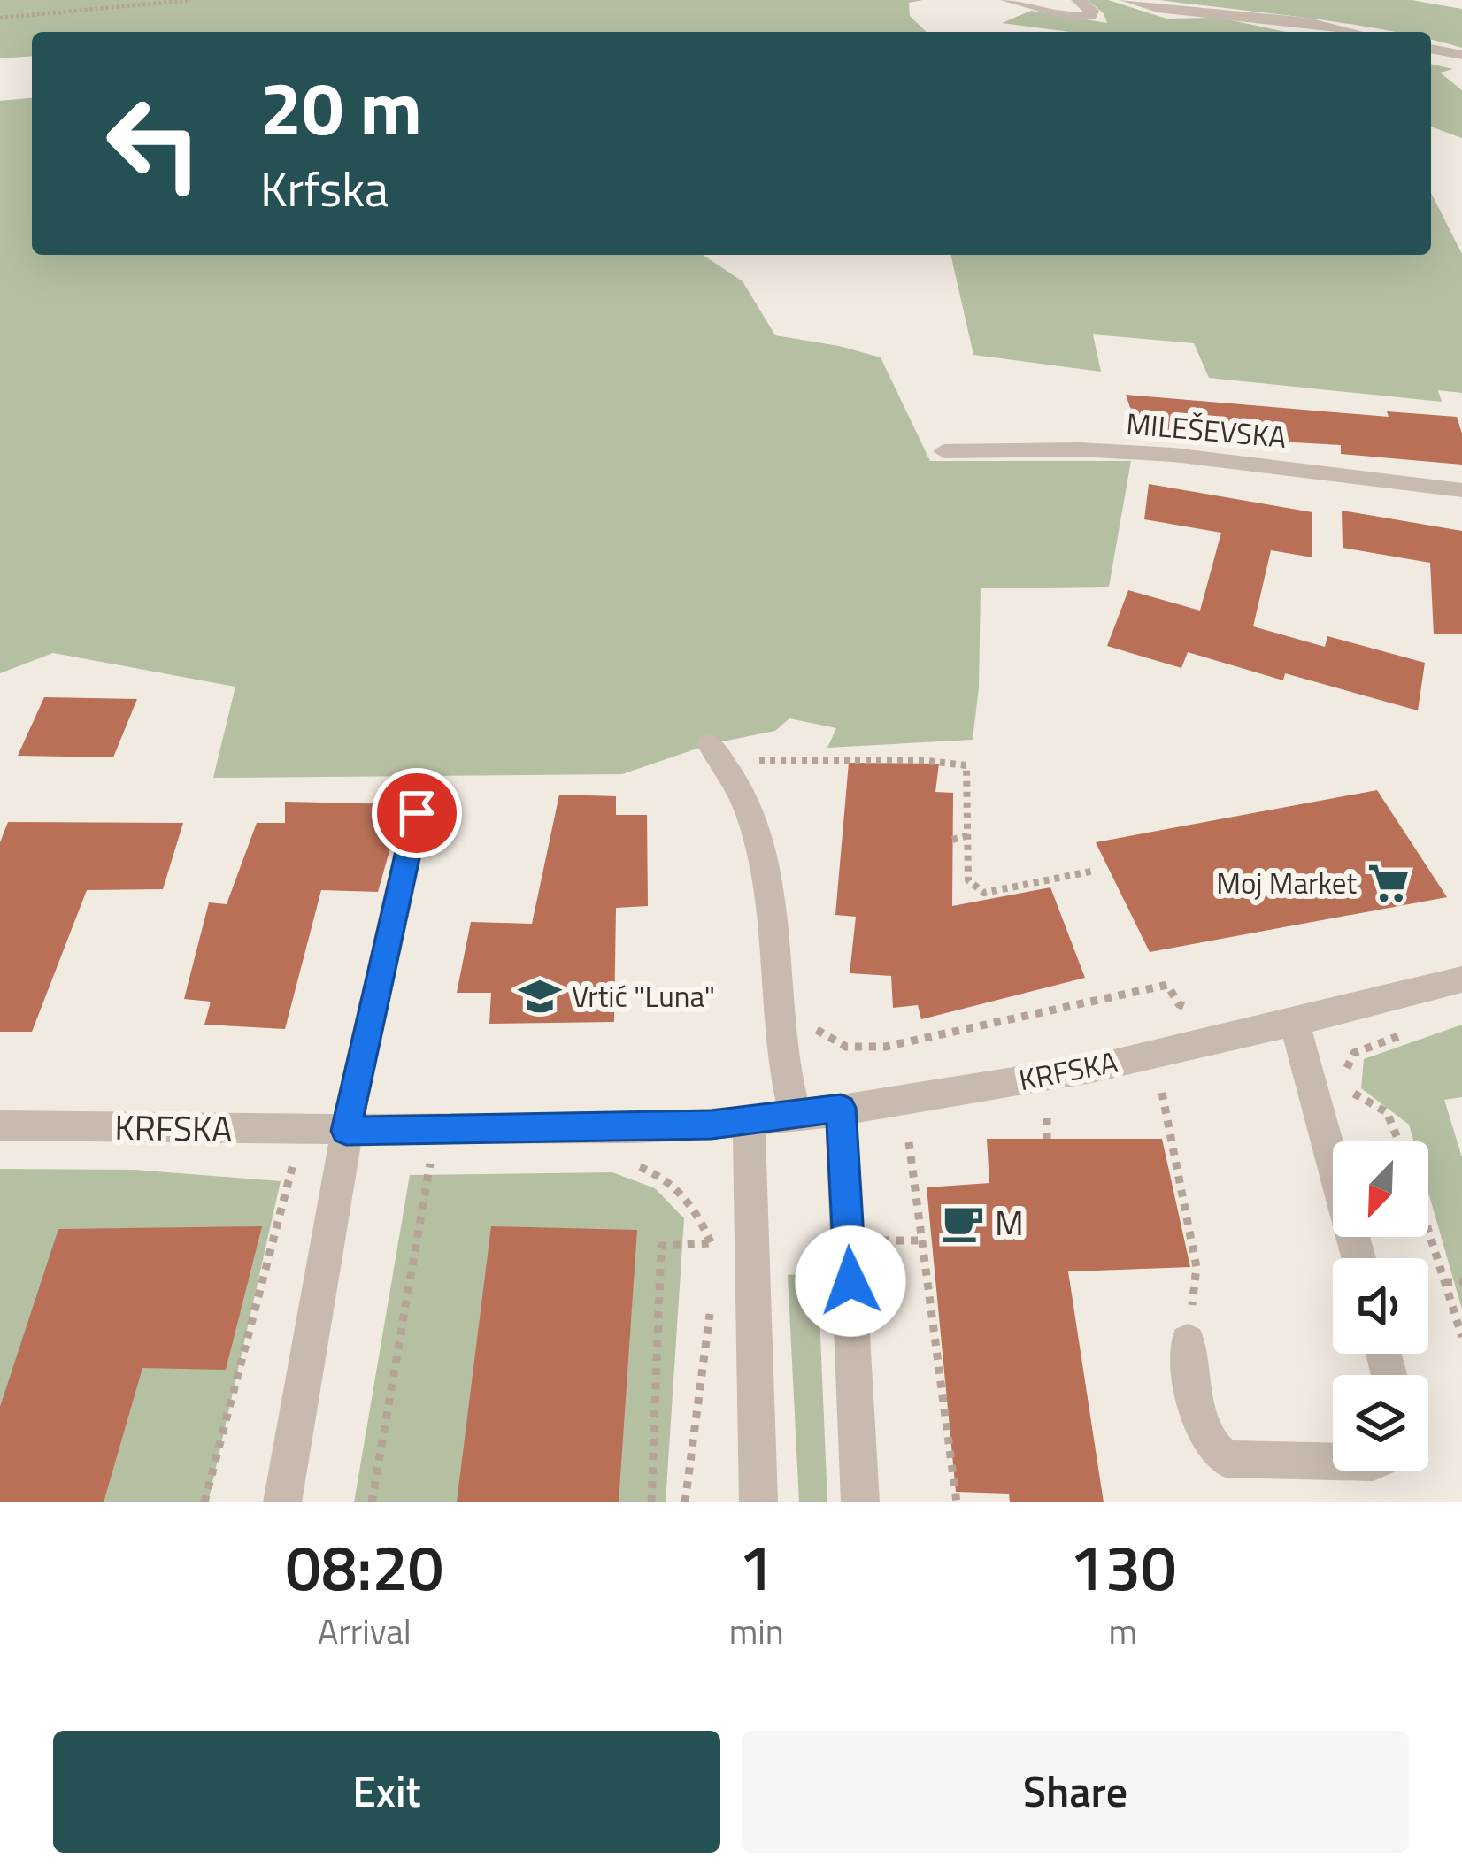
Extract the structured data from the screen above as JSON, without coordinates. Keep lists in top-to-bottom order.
{
  "streets": {
    "street": ["MILEŠEVSKA", "KRFSKA"]
  },
  "places": {
    "supermarket": ["Moj Market"],
    "school or university": ["Vrtić \"Luna\""],
    "cafe": ["M"]
  },
  "north": "bottom left",
  "page": {
    "turn": ["20 m", "Krfska"],
    "eta": [
      "08:20",
      "Arrival",
      "1",
      "min",
      "130",
      "m"
    ],
    "buttons": ["Exit", "Share"]
  }
}
